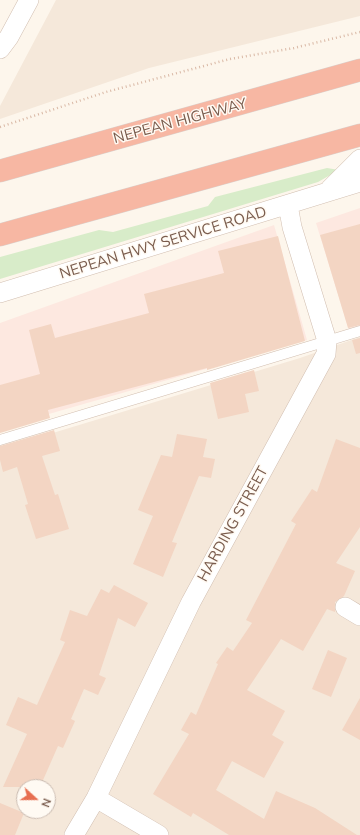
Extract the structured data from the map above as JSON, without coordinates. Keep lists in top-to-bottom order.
{
  "streets": {
    "highway": ["NEPEAN HIGHWAY"],
    "street": ["NEPEAN HWY SERVICE ROAD", "HARDING STREET"]
  },
  "crossings": [
    ["NEPEAN HWY SERVICE ROAD", "HARDING STREET"]
  ],
  "north": "right"
}
